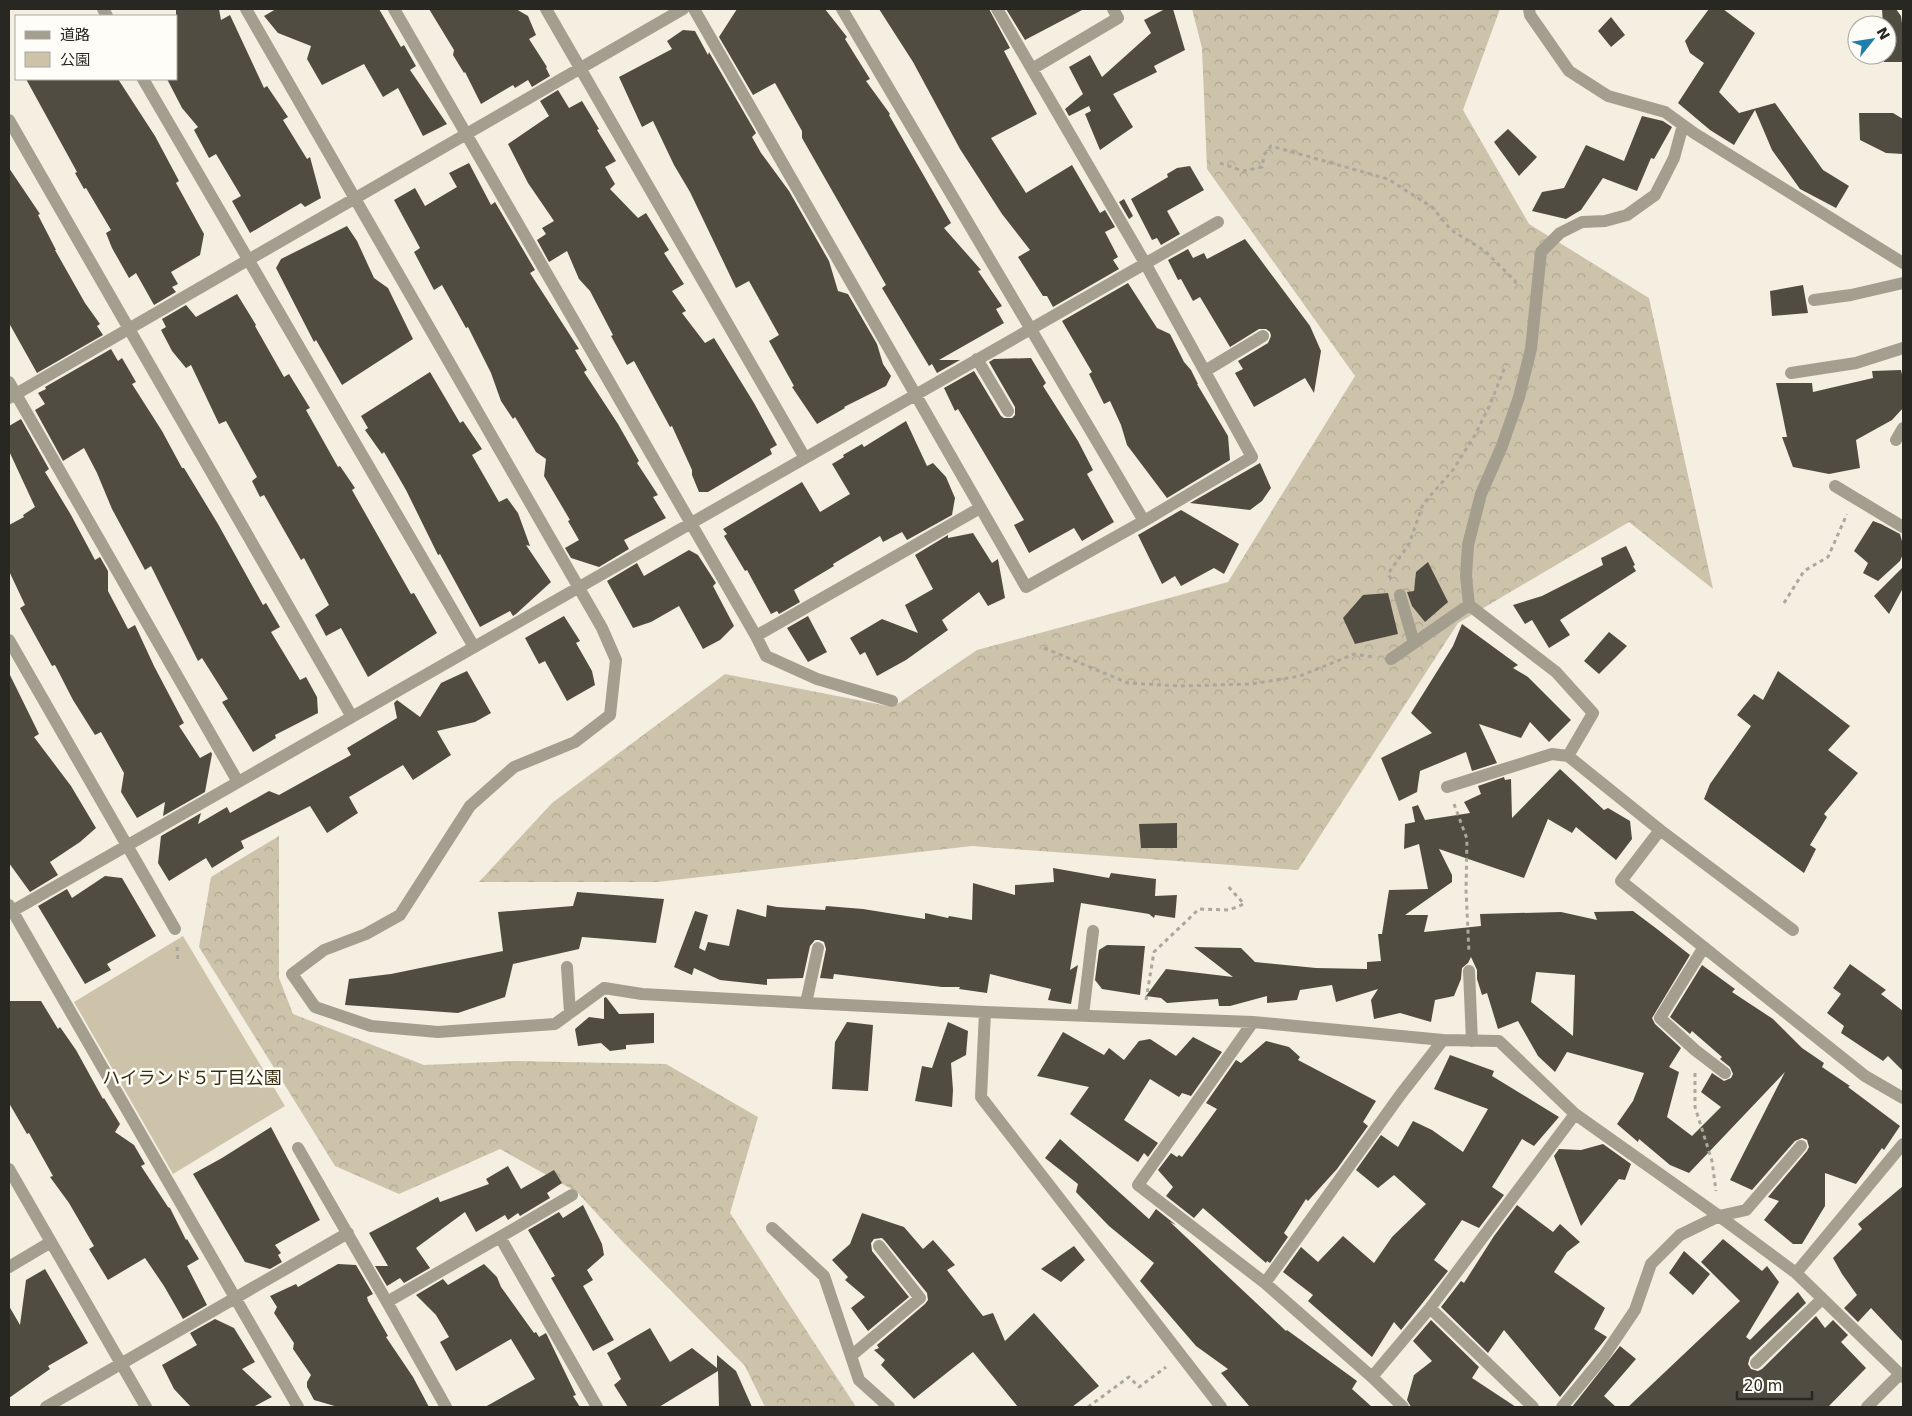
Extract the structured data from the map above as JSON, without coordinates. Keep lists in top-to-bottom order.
{
  "parks": ["ハイランド５丁目公園"],
  "legend": ["道路", "公園"],
  "scale_bar": "20 m",
  "north": "top right"
}
